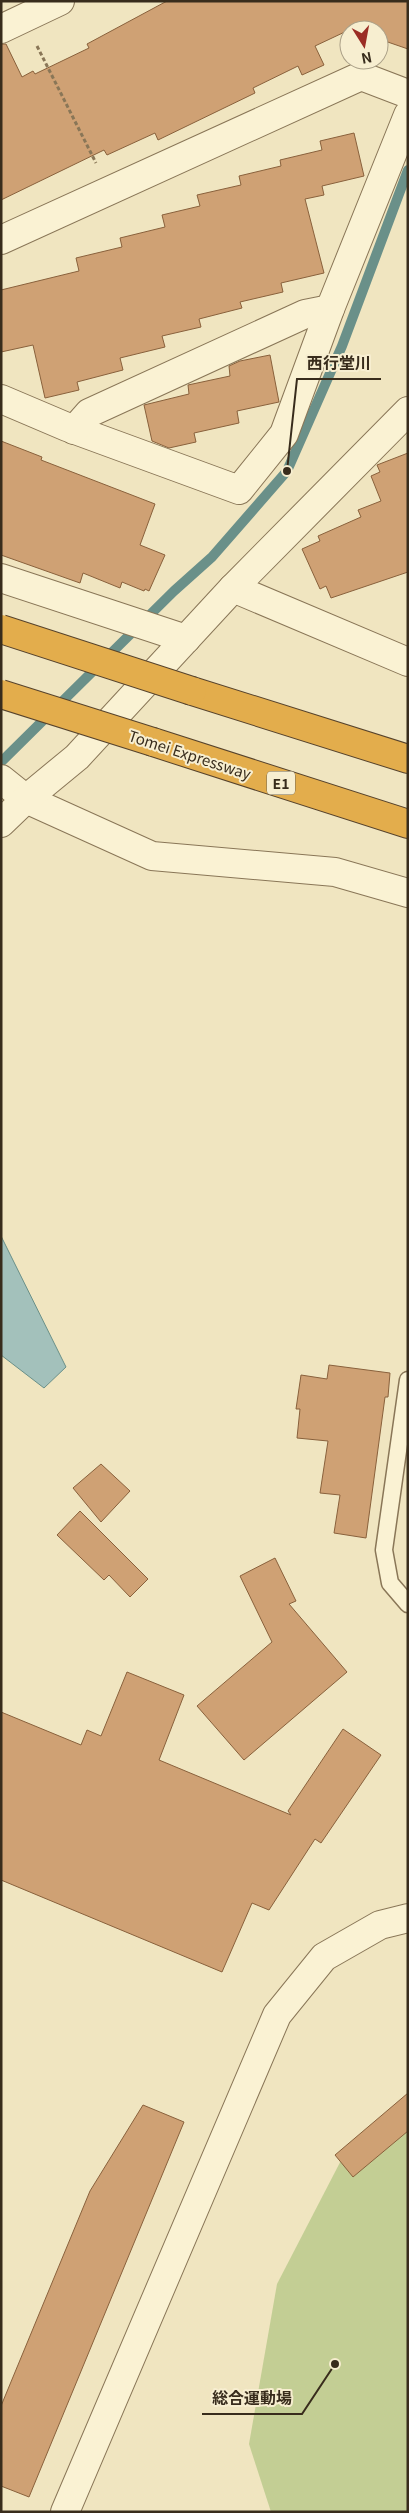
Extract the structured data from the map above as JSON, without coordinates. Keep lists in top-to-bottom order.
{
  "streets": {
    "highway": ["Tomei Expressway", "E1"]
  },
  "places": ["西行堂川", "総合運動場"],
  "north": "bottom"
}
